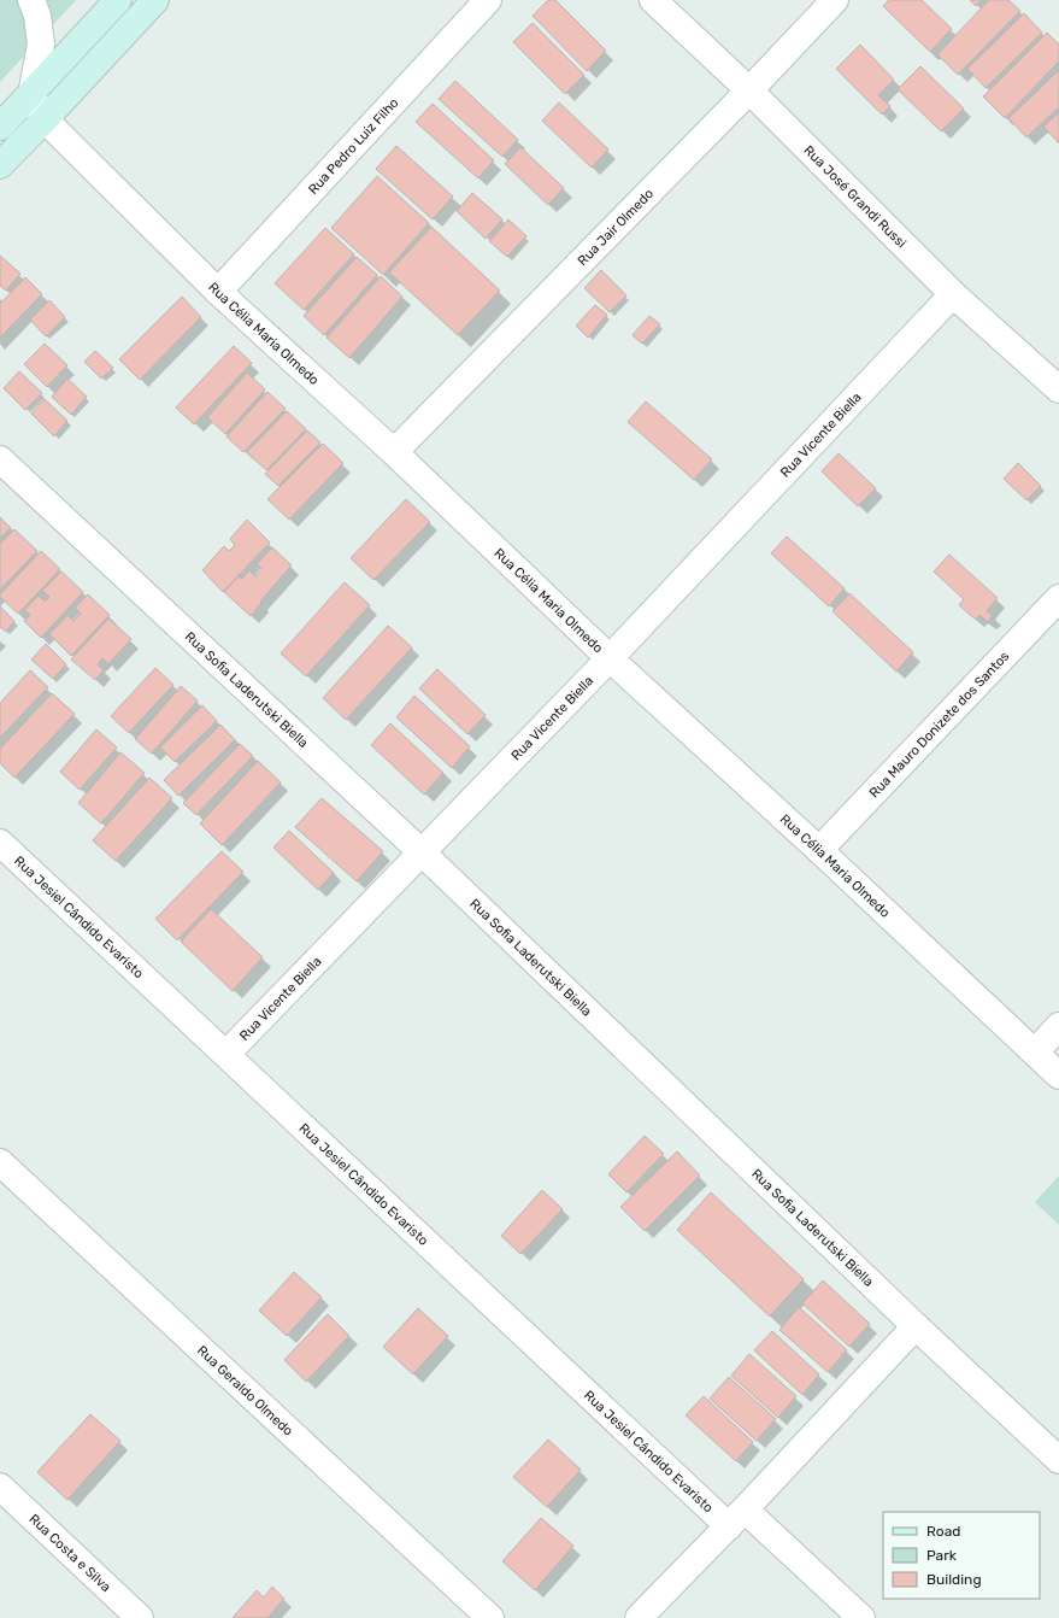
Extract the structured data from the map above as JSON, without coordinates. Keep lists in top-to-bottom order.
{
  "streets": {
    "street": [
      "Rua Pedro Luiz Filho",
      "Rua José Grandi Russi",
      "Rua Jair Olmedo",
      "Rua Célia Maria Olmedo",
      "Rua Vicente Biella",
      "Rua Sofia Laderutski Biella",
      "Rua Mauro Donizete dos Santos",
      "Rua Jesiel Cândido Evaristo",
      "Rua Geraldo Olmedo",
      "Rua Costa e Silva"
    ]
  },
  "crossings": [
    ["Rua Pedro Luiz Filho", "Rua Célia Maria Olmedo"],
    ["Rua José Grandi Russi", "Rua Jair Olmedo"],
    ["Rua José Grandi Russi", "Rua Vicente Biella"],
    ["Rua Jair Olmedo", "Rua Célia Maria Olmedo"],
    ["Rua Célia Maria Olmedo", "Rua Vicente Biella"],
    ["Rua Célia Maria Olmedo", "Rua Mauro Donizete dos Santos"],
    ["Rua Vicente Biella", "Rua Sofia Laderutski Biella"],
    ["Rua Vicente Biella", "Rua Jesiel Cândido Evaristo"]
  ],
  "legend": ["Road", "Park", "Building"]
}
